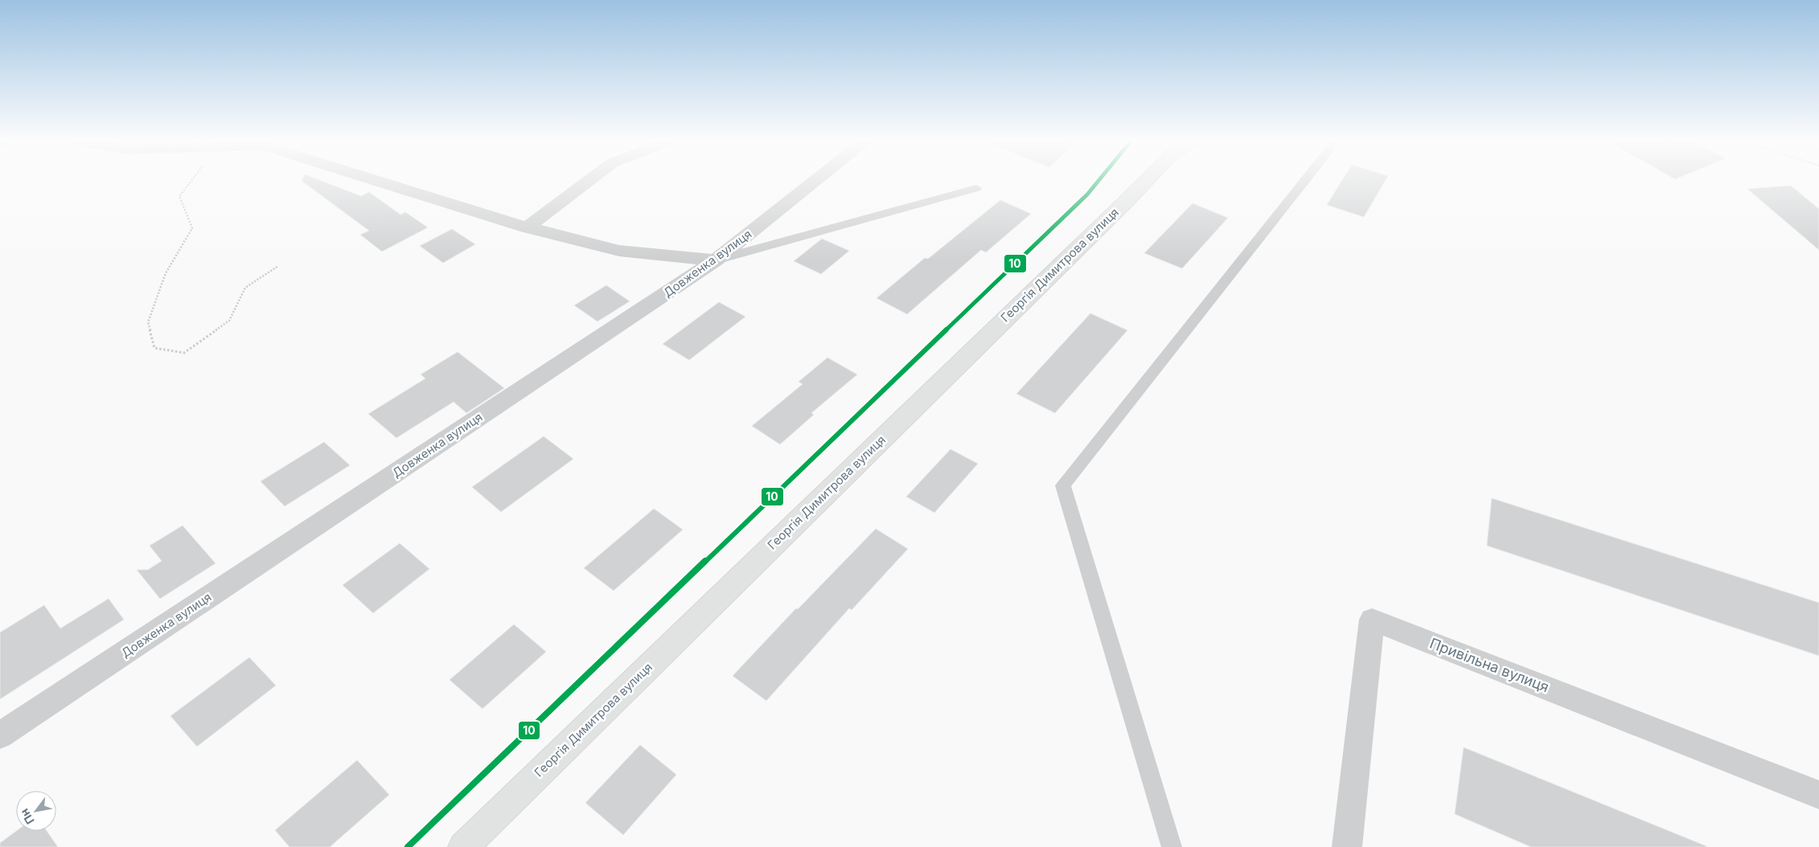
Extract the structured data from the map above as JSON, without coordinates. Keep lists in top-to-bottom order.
{
  "streets": {
    "street": ["Довженка вулиця", "Георгія Димитрова вулиця", "Привільна вулиця"]
  },
  "lines": ["transit line 10"],
  "north": "bottom left"
}
